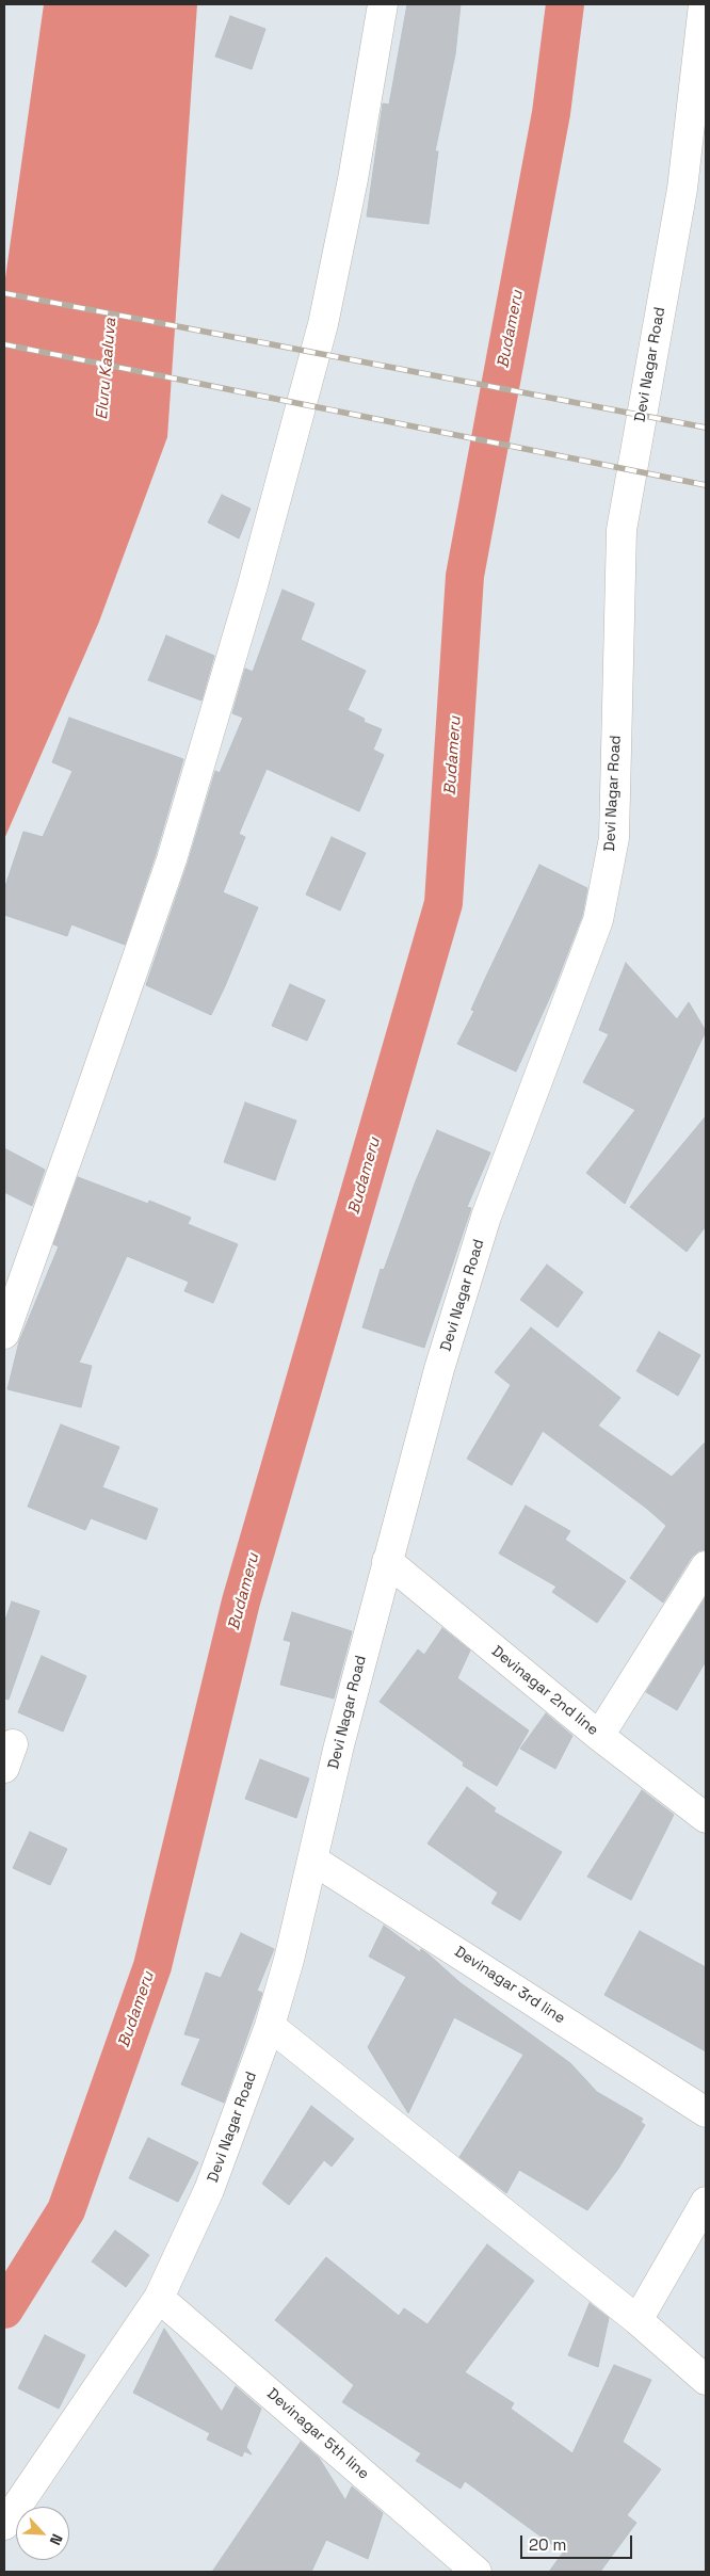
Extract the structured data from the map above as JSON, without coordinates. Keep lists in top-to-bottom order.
{
  "streets": {
    "street": [
      "Devi Nagar Road",
      "Devinagar 2nd line",
      "Devinagar 3rd line",
      "Devinagar 5th line"
    ]
  },
  "crossings": [
    ["Devi Nagar Road", "Devinagar 2nd line"],
    ["Devi Nagar Road", "Devinagar 3rd line"],
    ["Devi Nagar Road", "Devinagar 5th line"]
  ],
  "water": ["Budameru", "Eluru Kaaluva"],
  "scale_bar": "20 m",
  "north": "bottom right"
}
